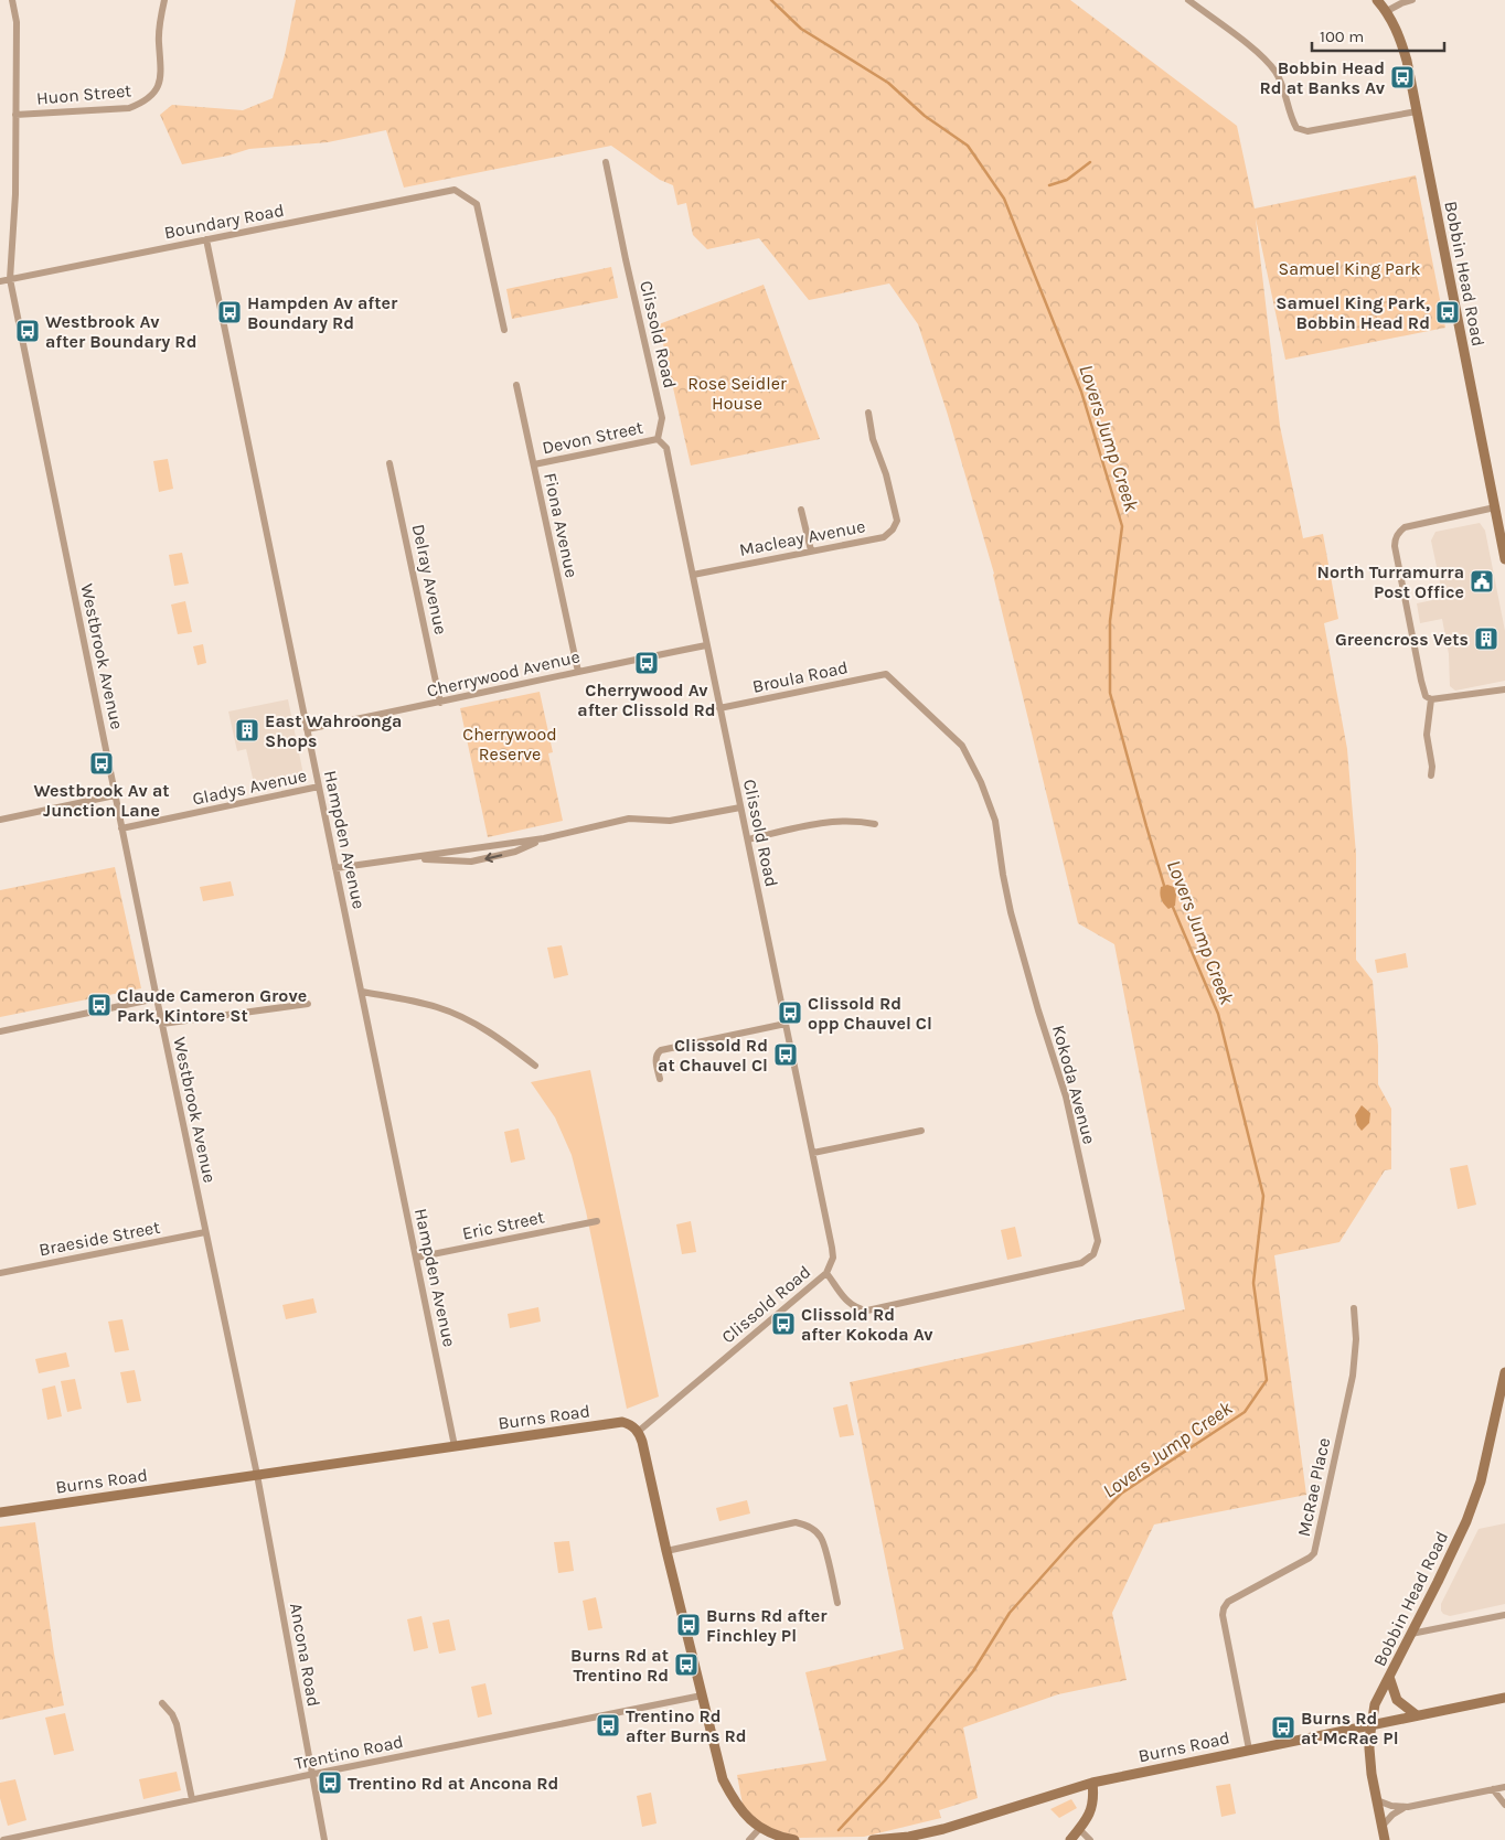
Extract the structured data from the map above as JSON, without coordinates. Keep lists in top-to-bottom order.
{
  "streets": {
    "main road": ["Bobbin Head Road", "Burns Road"],
    "street": [
      "Huon Street",
      "Boundary Road",
      "Clissold Road",
      "Devon Street",
      "Fiona Avenue",
      "Macleay Avenue",
      "Delray Avenue",
      "Westbrook Avenue",
      "Cherrywood Avenue",
      "Broula Road",
      "Gladys Avenue",
      "Hampden Avenue",
      "Kokoda Avenue",
      "Eric Street",
      "Braeside Street",
      "McRae Place",
      "Ancona Road",
      "Trentino Road"
    ]
  },
  "crossings": [
    ["Huon Street", "Westbrook Avenue"],
    ["Boundary Road", "Westbrook Avenue"],
    ["Boundary Road", "Hampden Avenue"],
    ["Bobbin Head Road", "Burns Road"],
    ["Clissold Road", "Devon Street"],
    ["Clissold Road", "Macleay Avenue"],
    ["Clissold Road", "Cherrywood Avenue"],
    ["Clissold Road", "Broula Road"],
    ["Clissold Road", "Kokoda Avenue"],
    ["Clissold Road", "Burns Road"],
    ["Devon Street", "Fiona Avenue"],
    ["Fiona Avenue", "Cherrywood Avenue"],
    ["Delray Avenue", "Cherrywood Avenue"],
    ["Westbrook Avenue", "Gladys Avenue"],
    ["Westbrook Avenue", "Braeside Street"],
    ["Westbrook Avenue", "Burns Road"],
    ["Westbrook Avenue", "Ancona Road"],
    ["Cherrywood Avenue", "Hampden Avenue"],
    ["Broula Road", "Kokoda Avenue"],
    ["Gladys Avenue", "Hampden Avenue"],
    ["Hampden Avenue", "Eric Street"],
    ["Hampden Avenue", "Burns Road"],
    ["Burns Road", "McRae Place"],
    ["Burns Road", "Ancona Road"],
    ["Ancona Road", "Trentino Road"]
  ],
  "water": ["Lovers Jump Creek"],
  "parks": ["Samuel King Park", "Rose Seidler House", "Cherrywood Reserve"],
  "places": {
    "bus stop": [
      "Bobbin Head Rd at Banks Av",
      "Hampden Av after Boundary Rd",
      "Samuel King Park, Bobbin Head Rd",
      "Westbrook Av after Boundary Rd",
      "Cherrywood Av after Clissold Rd",
      "Westbrook Av at Junction Lane",
      "Claude Cameron Grove Park, Kintore St",
      "Clissold Rd opp Chauvel Cl",
      "Clissold Rd at Chauvel Cl",
      "Clissold Rd after Kokoda Av",
      "Burns Rd after Finchley Pl",
      "Burns Rd at Trentino Rd",
      "Trentino Rd after Burns Rd",
      "Burns Rd at McRae Pl",
      "Trentino Rd at Ancona Rd"
    ],
    "public building": ["North Turramurra Post Office"],
    "building": ["Greencross Vets", "East Wahroonga Shops"]
  },
  "scale_bar": "100 m"
}
